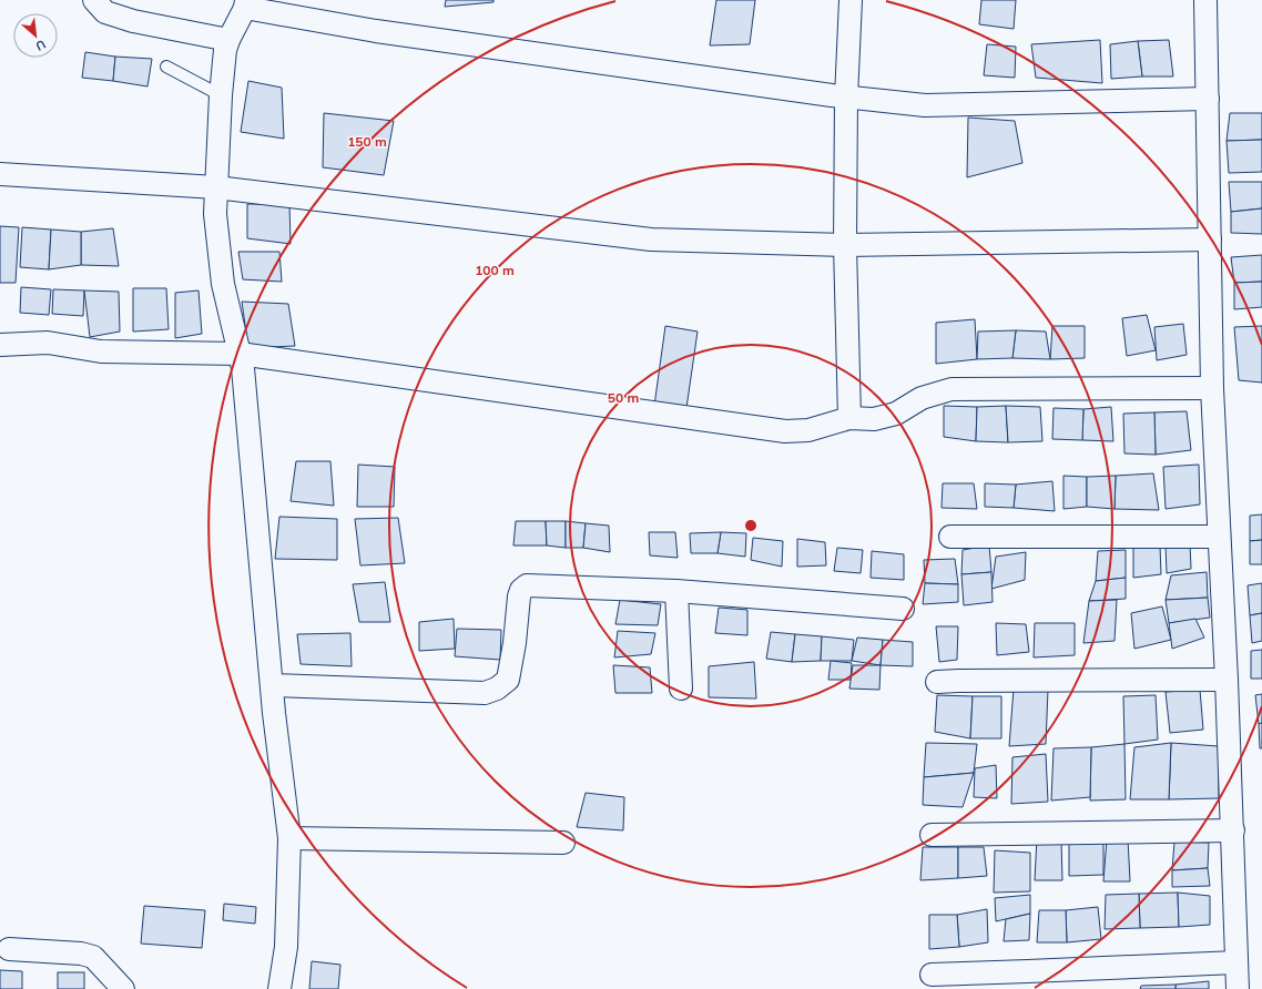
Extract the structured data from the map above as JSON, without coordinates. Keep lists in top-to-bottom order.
{
  "north": "bottom right",
  "rings": ["150 m", "100 m", "50 m"]
}
